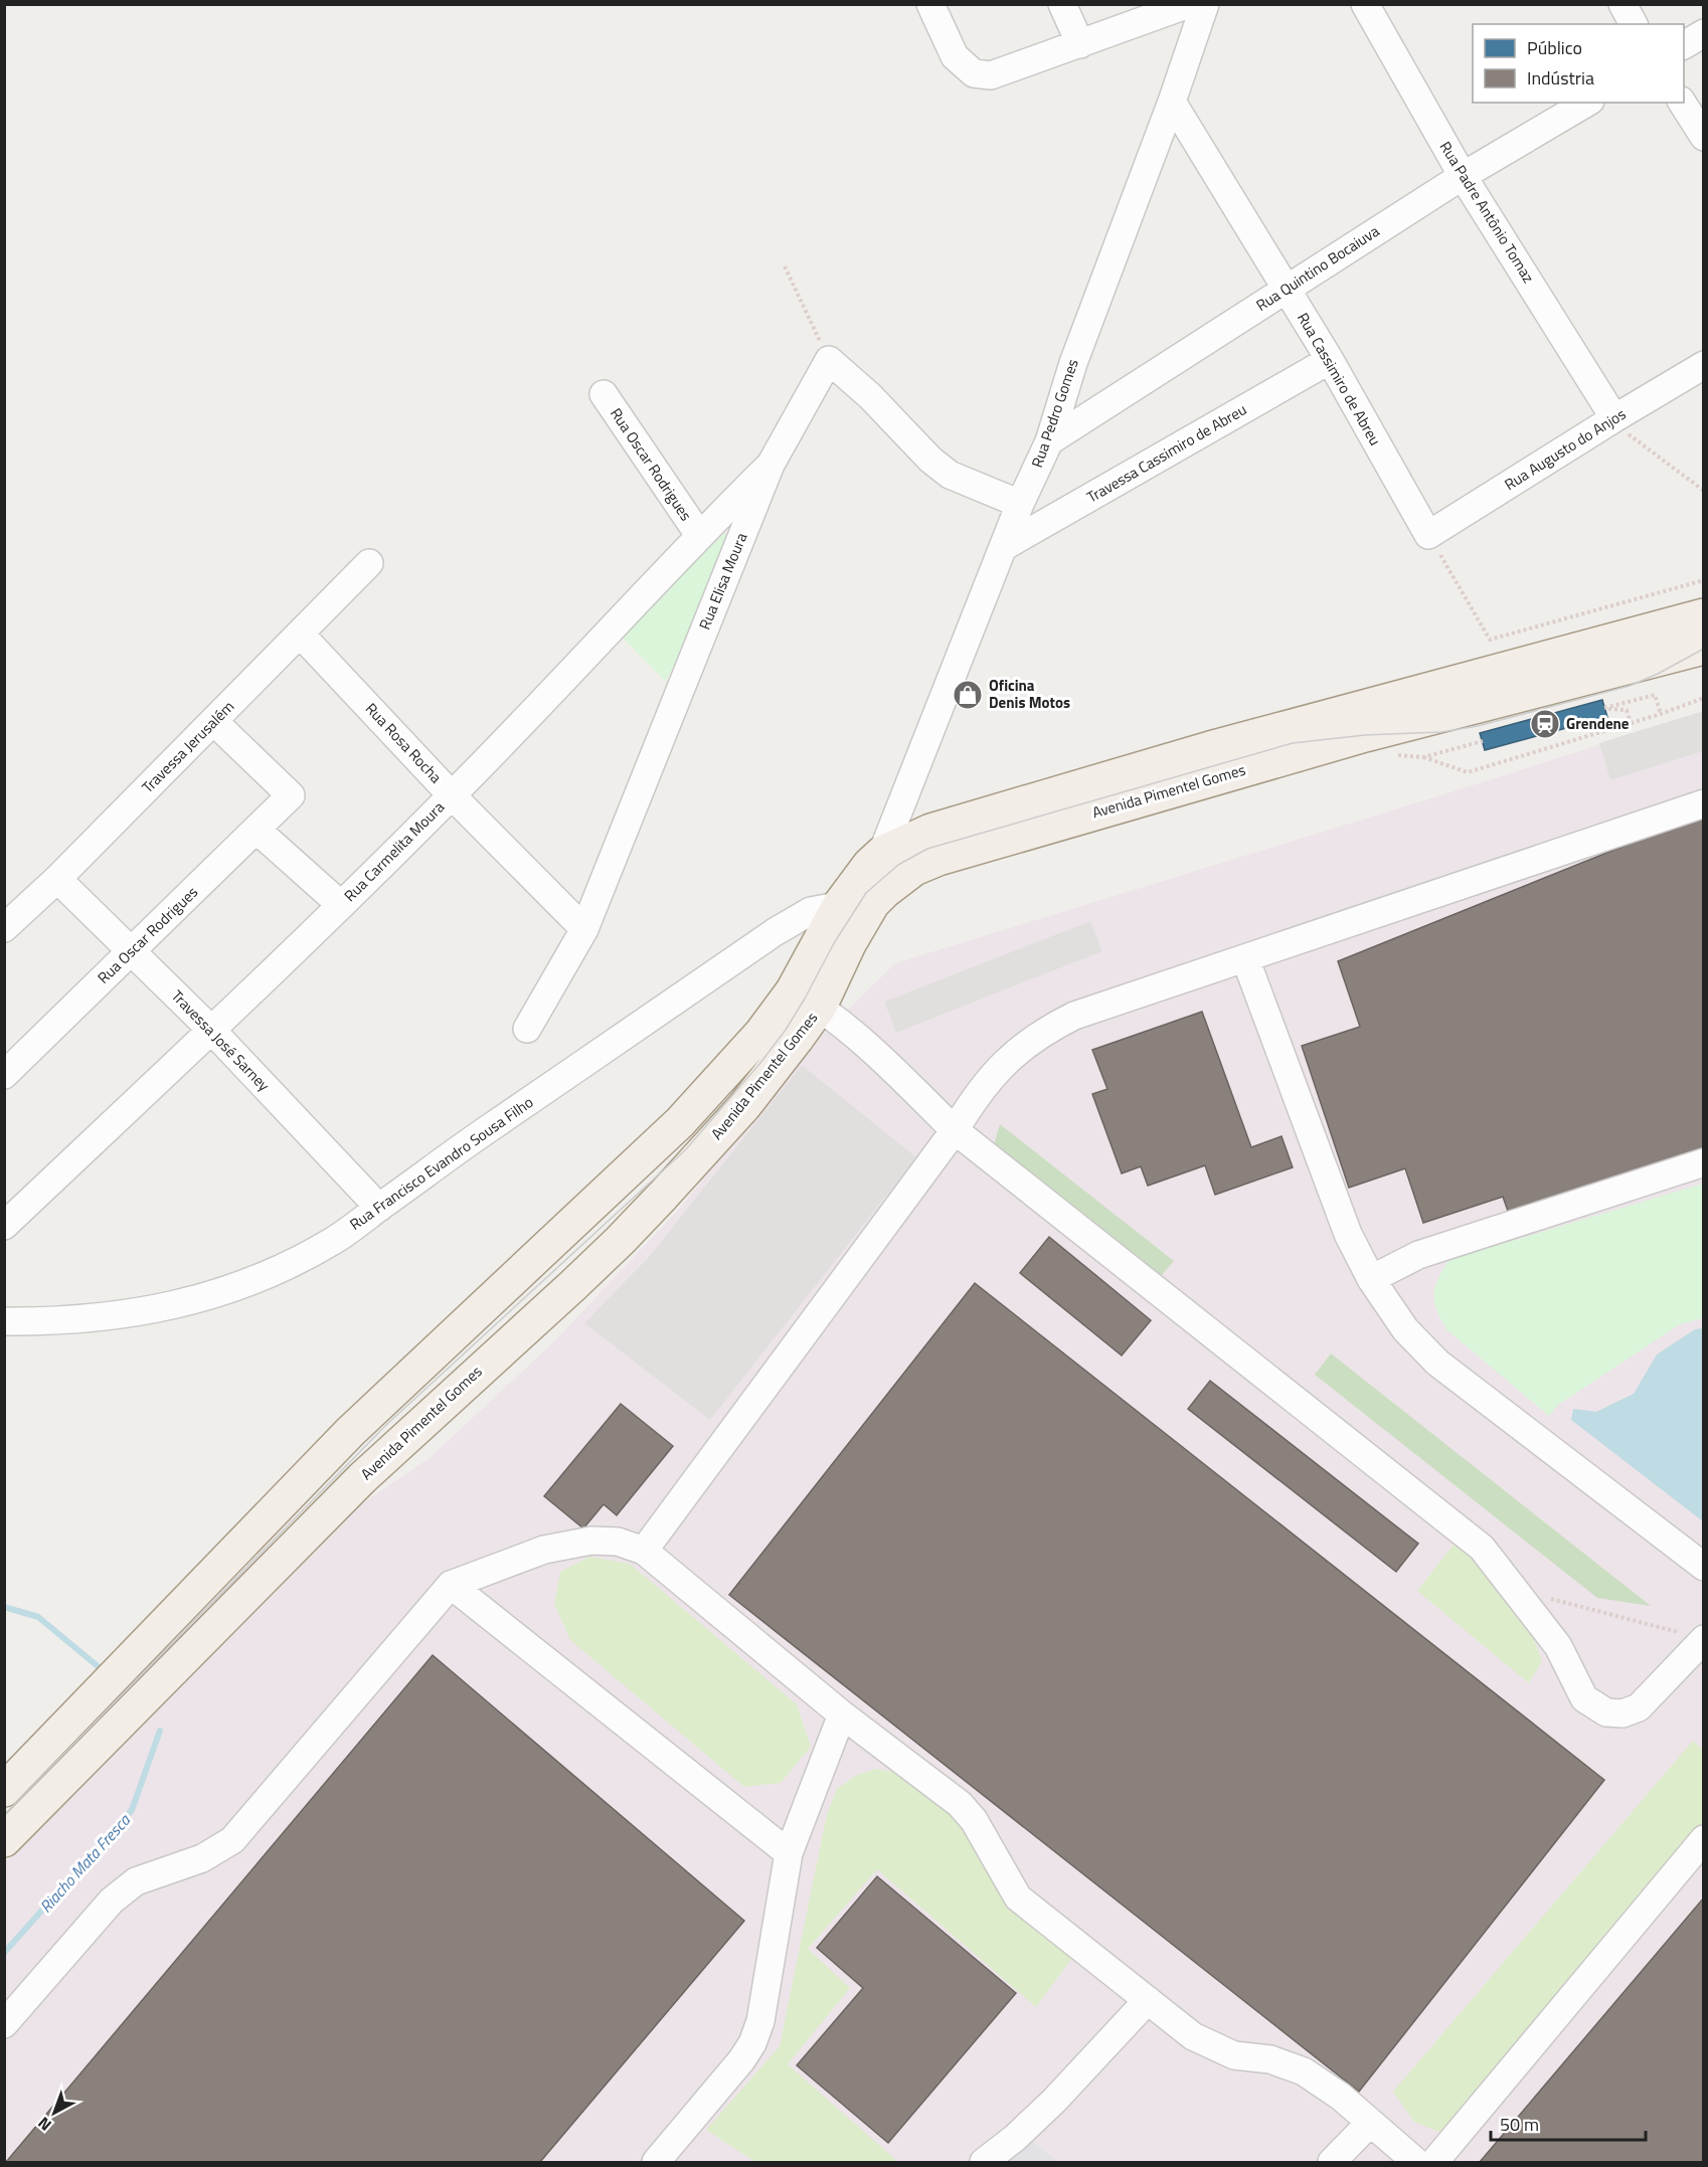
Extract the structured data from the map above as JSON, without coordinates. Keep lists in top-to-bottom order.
{
  "streets": {
    "main road": ["Avenida Pimentel Gomes"],
    "street": [
      "Rua Padre Antônio Tomaz",
      "Rua Quintino Bocaiuva",
      "Rua Cassimiro de Abreu",
      "Rua Pedro Gomes",
      "Rua Augusto do Anjos",
      "Travessa Cassimiro de Abreu",
      "Rua Oscar Rodrigues",
      "Rua Elisa Moura",
      "Rua Rosa Rocha",
      "Travessa Jerusalém",
      "Rua Carmelita Moura",
      "Travessa José Sarney",
      "Rua Francisco Evandro Sousa Filho"
    ]
  },
  "crossings": [
    ["Rua Padre Antônio Tomaz", "Rua Quintino Bocaiuva"],
    ["Rua Padre Antônio Tomaz", "Rua Augusto do Anjos"],
    ["Rua Quintino Bocaiuva", "Rua Cassimiro de Abreu"],
    ["Rua Quintino Bocaiuva", "Rua Pedro Gomes"],
    ["Rua Cassimiro de Abreu", "Rua Pedro Gomes"],
    ["Rua Cassimiro de Abreu", "Rua Augusto do Anjos"],
    ["Rua Cassimiro de Abreu", "Travessa Cassimiro de Abreu"],
    ["Rua Pedro Gomes", "Travessa Cassimiro de Abreu"],
    ["Rua Pedro Gomes", "Avenida Pimentel Gomes"],
    ["Rua Oscar Rodrigues", "Travessa Jerusalém"],
    ["Rua Oscar Rodrigues", "Rua Carmelita Moura"],
    ["Rua Oscar Rodrigues", "Travessa José Sarney"],
    ["Rua Elisa Moura", "Rua Rosa Rocha"],
    ["Rua Elisa Moura", "Rua Carmelita Moura"],
    ["Rua Rosa Rocha", "Travessa Jerusalém"],
    ["Rua Rosa Rocha", "Rua Carmelita Moura"],
    ["Travessa Jerusalém", "Travessa José Sarney"],
    ["Avenida Pimentel Gomes", "Rua Francisco Evandro Sousa Filho"],
    ["Rua Carmelita Moura", "Travessa José Sarney"],
    ["Travessa José Sarney", "Rua Francisco Evandro Sousa Filho"]
  ],
  "water": ["Riacho Mata Fresca"],
  "places": {
    "shop": ["Oficina Denis Motos"],
    "station": ["Grendene"]
  },
  "legend": ["Público", "Indústria"],
  "scale_bar": "50 m",
  "north": "bottom left"
}
